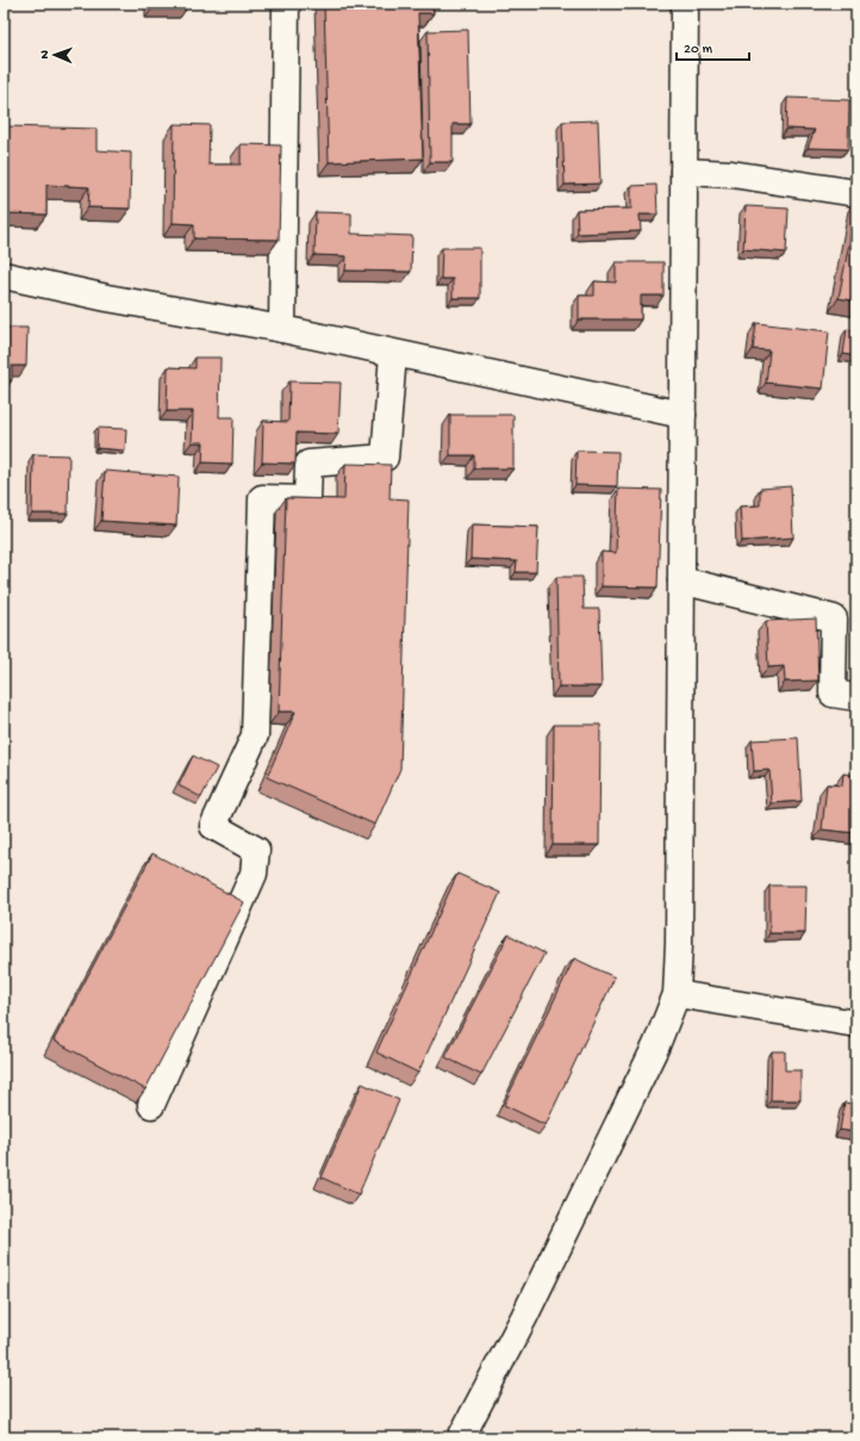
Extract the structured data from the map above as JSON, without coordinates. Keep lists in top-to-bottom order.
{
  "scale_bar": "20 m",
  "north": "left"
}
